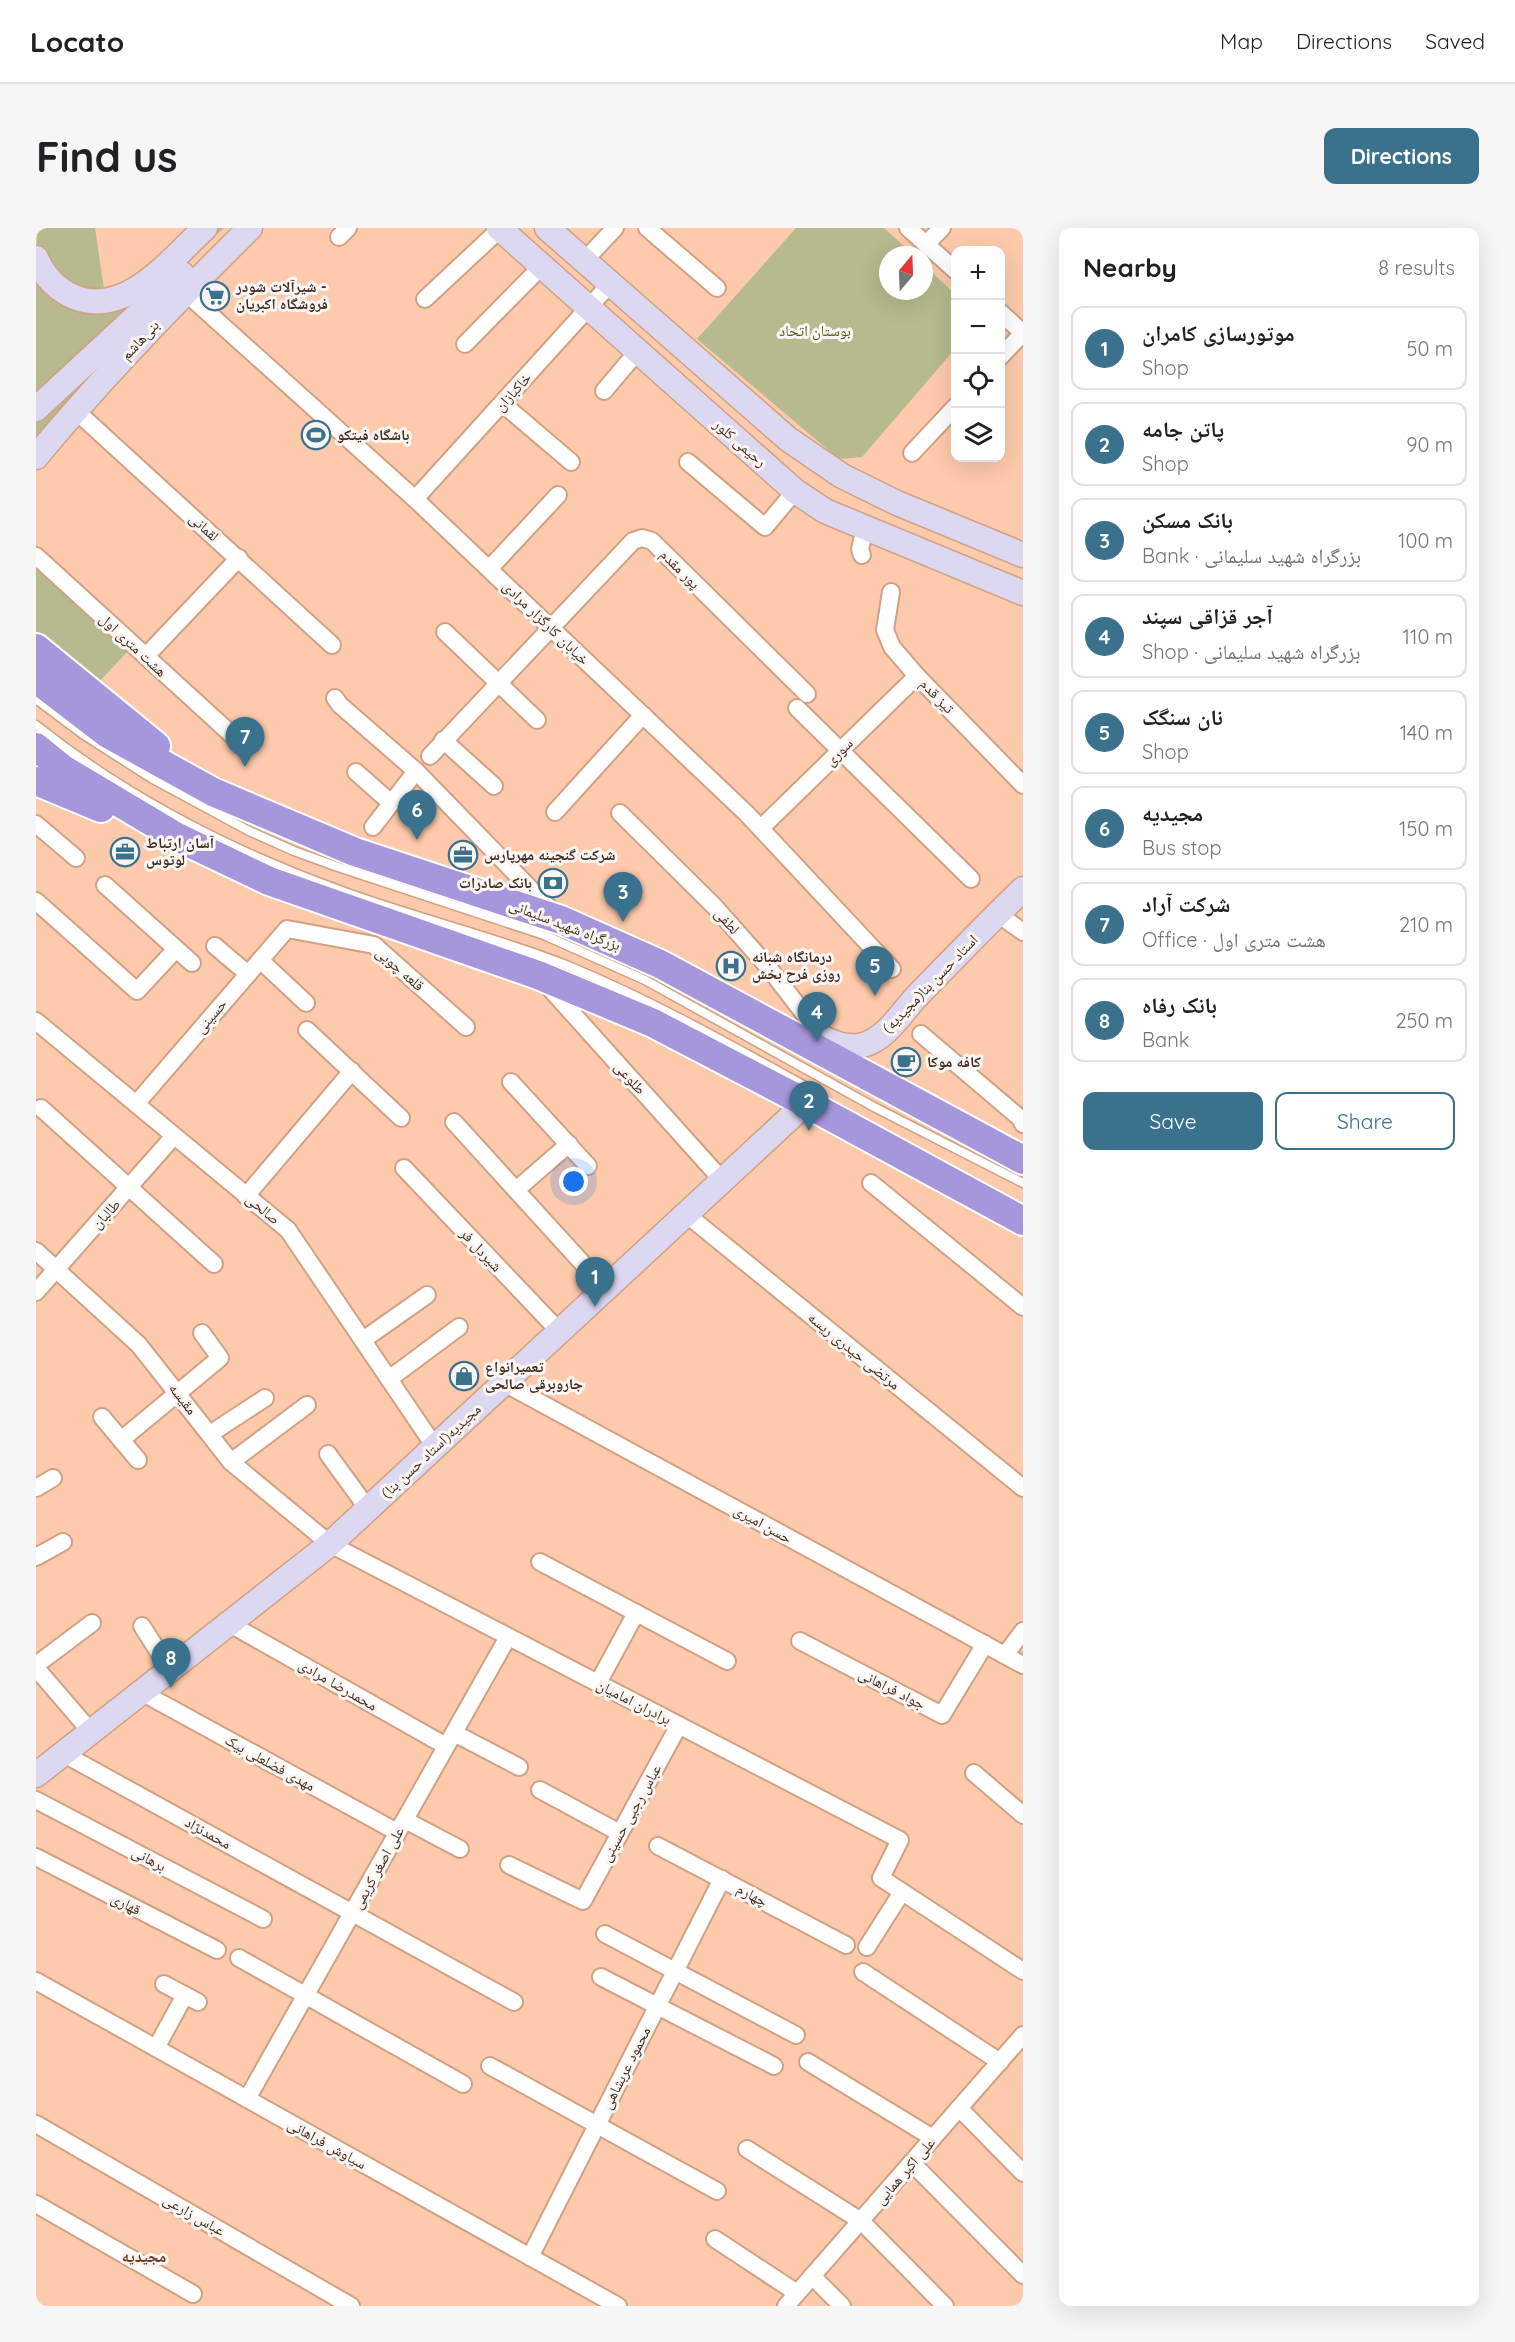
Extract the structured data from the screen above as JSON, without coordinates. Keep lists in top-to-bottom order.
{
  "streets": {
    "highway": ["بزرگراه شهید سلیمانی"],
    "main road": [
      "بنی‌هاشم",
      "رحیمی کلور",
      "استاد حسن بنا(مجیدیه)",
      "مجیدیه(استاد حسن بنا)"
    ],
    "street": [
      "خاکبازان",
      "لقمانی",
      "پور مقدم",
      "خیابان کارگزار مرادی",
      "هشت متری اول",
      "تیز قدم",
      "سوری",
      "لطفی",
      "قلعه چوبی",
      "حسینی",
      "طلوعی",
      "صالحی",
      "طالبان",
      "شیردل فر",
      "مرتضی حیدری ریسه",
      "مقیسه",
      "حسن امیری",
      "محمدرضا مرادی",
      "جواد فراهانی",
      "برادران امامیان",
      "مهدی فضلعلی بیک",
      "عباس رجبی حسینی",
      "محمدنژاد",
      "برهانی",
      "علی اصغر کریمی",
      "چهارم",
      "قهاری",
      "محمود عربشاهی",
      "سیاوش فراهانی",
      "علی اکبر همایی",
      "عباس زارعی"
    ]
  },
  "crossings": [
    ["بنی‌هاشم", "لقمانی"],
    ["بنی‌هاشم", "خیابان کارگزار مرادی"],
    ["خاکبازان", "رحیمی کلور"],
    ["خاکبازان", "خیابان کارگزار مرادی"],
    ["پور مقدم", "خیابان کارگزار مرادی"],
    ["پور مقدم", "سوری"],
    ["خیابان کارگزار مرادی", "سوری"],
    ["تیز قدم", "سوری"],
    ["لطفی", "استاد حسن بنا(مجیدیه)"],
    ["بزرگراه شهید سلیمانی", "استاد حسن بنا(مجیدیه)"],
    ["قلعه چوبی", "حسینی"],
    ["حسینی", "صالحی"],
    ["طلوعی", "مجیدیه(استاد حسن بنا)"],
    ["صالحی", "طالبان"],
    ["صالحی", "مجیدیه(استاد حسن بنا)"],
    ["طالبان", "مقیسه"],
    ["شیردل فر", "مجیدیه(استاد حسن بنا)"],
    ["مرتضی حیدری ریسه", "مجیدیه(استاد حسن بنا)"],
    ["مقیسه", "مجیدیه(استاد حسن بنا)"],
    ["مقیسه", "برادران امامیان"],
    ["مجیدیه(استاد حسن بنا)", "حسن امیری"],
    ["مجیدیه(استاد حسن بنا)", "محمدرضا مرادی"],
    ["مجیدیه(استاد حسن بنا)", "برادران امامیان"],
    ["مجیدیه(استاد حسن بنا)", "مهدی فضلعلی بیک"],
    ["مجیدیه(استاد حسن بنا)", "محمدنژاد"],
    ["حسن امیری", "جواد فراهانی"],
    ["محمدرضا مرادی", "علی اصغر کریمی"],
    ["برادران امامیان", "عباس رجبی حسینی"],
    ["برادران امامیان", "علی اصغر کریمی"],
    ["مهدی فضلعلی بیک", "علی اصغر کریمی"],
    ["محمدنژاد", "علی اصغر کریمی"],
    ["علی اصغر کریمی", "سیاوش فراهانی"],
    ["چهارم", "محمود عربشاهی"],
    ["محمود عربشاهی", "سیاوش فراهانی"]
  ],
  "districts": ["مجیدیه"],
  "parks": ["بوستان اتحاد"],
  "places": {
    "supermarket": ["شیرآلات شودر - فروشگاه اکبریان"],
    "sports": ["باشگاه فیتکو"],
    "office": ["آسان ارتباط لوتوس", "شرکت گنجینه مهرپارس"],
    "bank": ["بانک صادرات"],
    "hospital": ["درمانگاه شبانه روزی فرح بخش"],
    "cafe": ["کافه موکا"],
    "shop": ["تعمیرانواع جاروبرقی صالحی"]
  },
  "north": "top",
  "page": {
    "header": "Locato",
    "nav": ["Map", "Directions", "Saved"],
    "buttons": [
      "Directions",
      ["Save", "Share"]
    ],
    "title": "Find us",
    "heading": ["Nearby", "8 results"],
    "map_buttons": ["+", "−"],
    "list": [
      {
        "mark": "1",
        "name": "موتورسازی کامران",
        "note": "Shop",
        "value": "50 m"
      },
      {
        "mark": "2",
        "name": "پاتن جامه",
        "note": "Shop",
        "value": "90 m"
      },
      {
        "mark": "3",
        "name": "بانک مسکن",
        "note": "Bank · بزرگراه شهید سلیمانی",
        "value": "100 m"
      },
      {
        "mark": "4",
        "name": "آجر قزاقی سپند",
        "note": "Shop · بزرگراه شهید سلیمانی",
        "value": "110 m"
      },
      {
        "mark": "5",
        "name": "نان سنگک",
        "note": "Shop",
        "value": "140 m"
      },
      {
        "mark": "6",
        "name": "مجیدیه",
        "note": "Bus stop",
        "value": "150 m"
      },
      {
        "mark": "7",
        "name": "شرکت آراد",
        "note": "Office · هشت متری اول",
        "value": "210 m"
      },
      {
        "mark": "8",
        "name": "بانک رفاه",
        "note": "Bank",
        "value": "250 m"
      }
    ],
    "pins": [
      "7",
      "6",
      "3",
      "5",
      "4",
      "2",
      "1",
      "8"
    ]
  }
}
